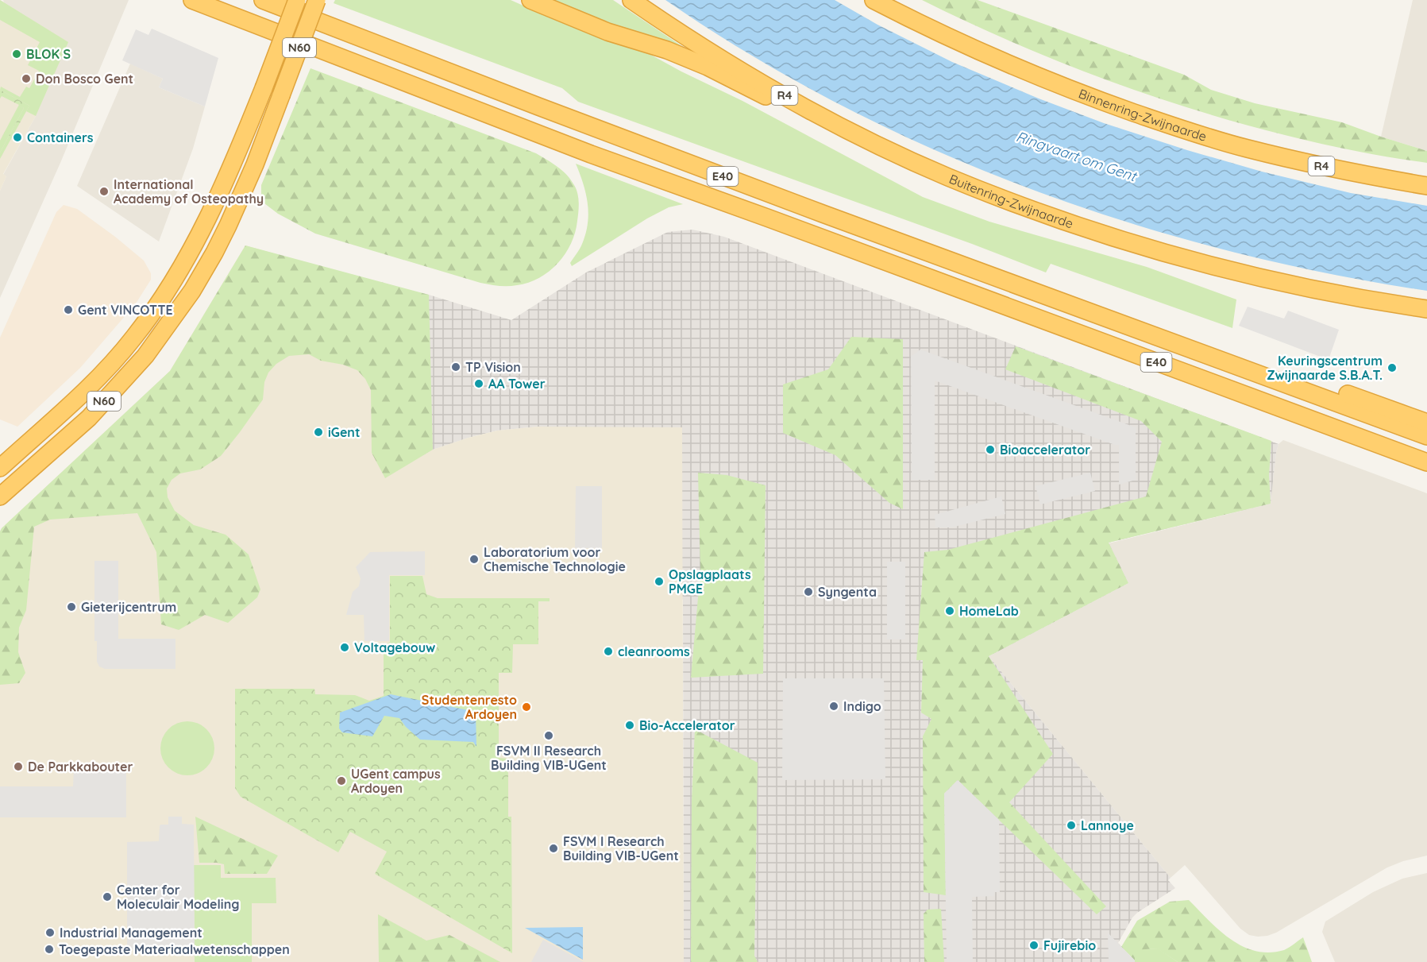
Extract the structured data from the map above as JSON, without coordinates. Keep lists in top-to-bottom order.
{
  "streets": {
    "highway": [
      "N60",
      "R4",
      "Binnenring-Zwijnaarde",
      "E40",
      "Buitenring-Zwijnaarde"
    ]
  },
  "water": ["Ringvaart om Gent"],
  "places": [
    "BLOK S",
    "Don Bosco Gent",
    "Containers",
    "International Academy of Osteopathy",
    "Gent VINCOTTE",
    "TP Vision",
    "Keuringscentrum Zwijnaarde S.B.A.T.",
    "AA Tower",
    "iGent",
    "Bioaccelerator",
    "Laboratorium voor Chemische Technologie",
    "Opslagplaats PMGE",
    "Syngenta",
    "Gieterijcentrum",
    "HomeLab",
    "Voltagebouw",
    "cleanrooms",
    "Indigo",
    "Studentenresto Ardoyen",
    "Bio-Accelerator",
    "FSVM II Research Building VIB-UGent",
    "De Parkkabouter",
    "UGent campus Ardoyen",
    "Lannoye",
    "FSVM I Research Building VIB-UGent",
    "Center for Moleculair Modeling",
    "Industrial Management",
    "Fujirebio",
    "Toegepaste Materiaalwetenschappen"
  ]
}
